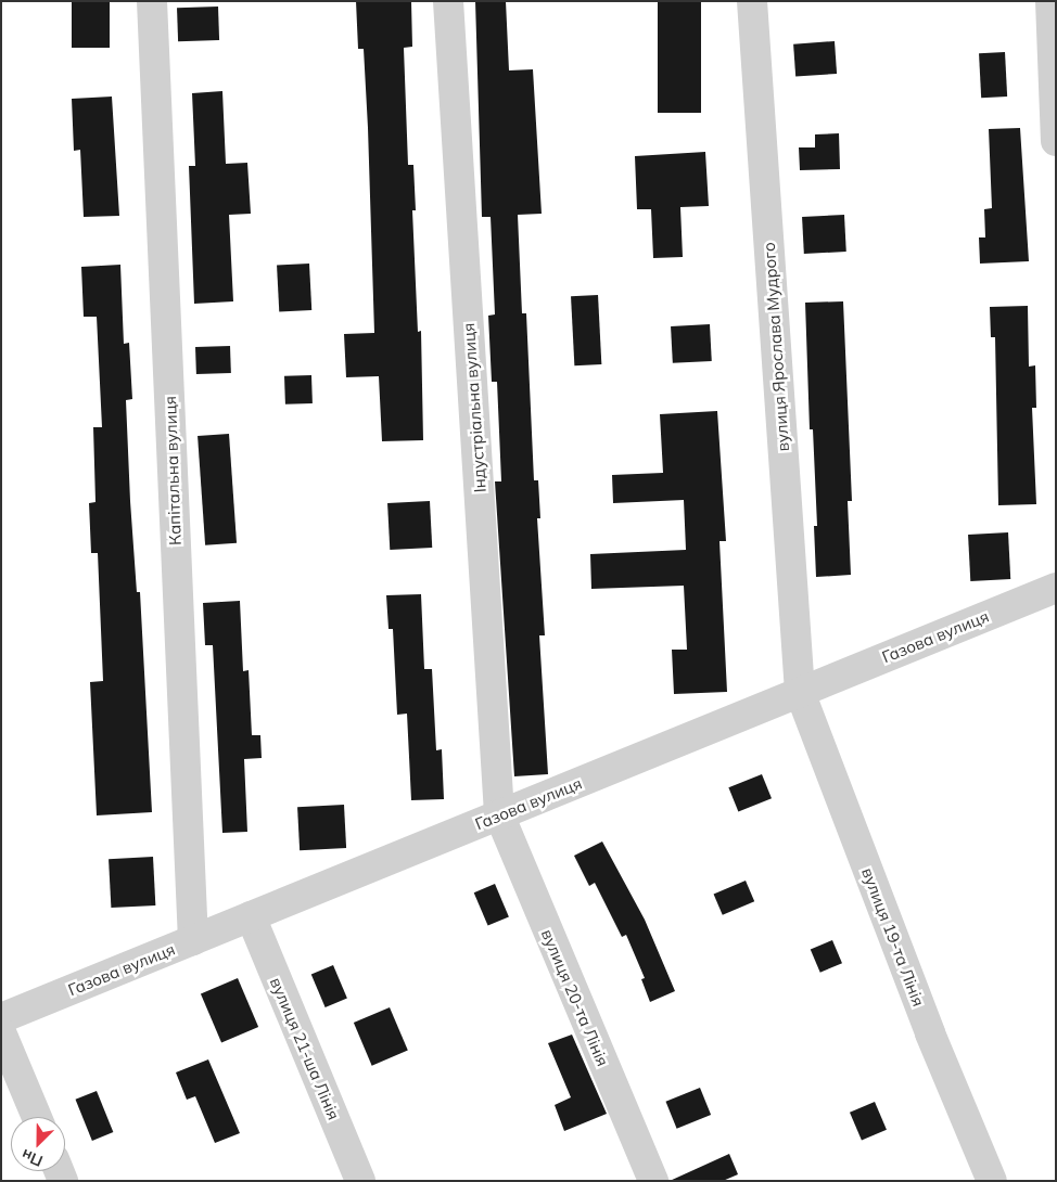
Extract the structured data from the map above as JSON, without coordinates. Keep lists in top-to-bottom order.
{
  "streets": {
    "street": [
      "вулиця Ярослава Мудрого",
      "Індустріальна вулиця",
      "Капітальна вулиця",
      "Газова вулиця",
      "вулиця 19-та Лінія",
      "вулиця 20-та Лінія",
      "вулиця 21-ша Лінія"
    ]
  },
  "crossings": [
    ["вулиця Ярослава Мудрого", "Газова вулиця"],
    ["вулиця Ярослава Мудрого", "вулиця 19-та Лінія"],
    ["Індустріальна вулиця", "Газова вулиця"],
    ["Індустріальна вулиця", "вулиця 20-та Лінія"],
    ["Капітальна вулиця", "Газова вулиця"],
    ["Газова вулиця", "вулиця 19-та Лінія"],
    ["Газова вулиця", "вулиця 20-та Лінія"],
    ["Газова вулиця", "вулиця 21-ша Лінія"]
  ],
  "north": "bottom left"
}
